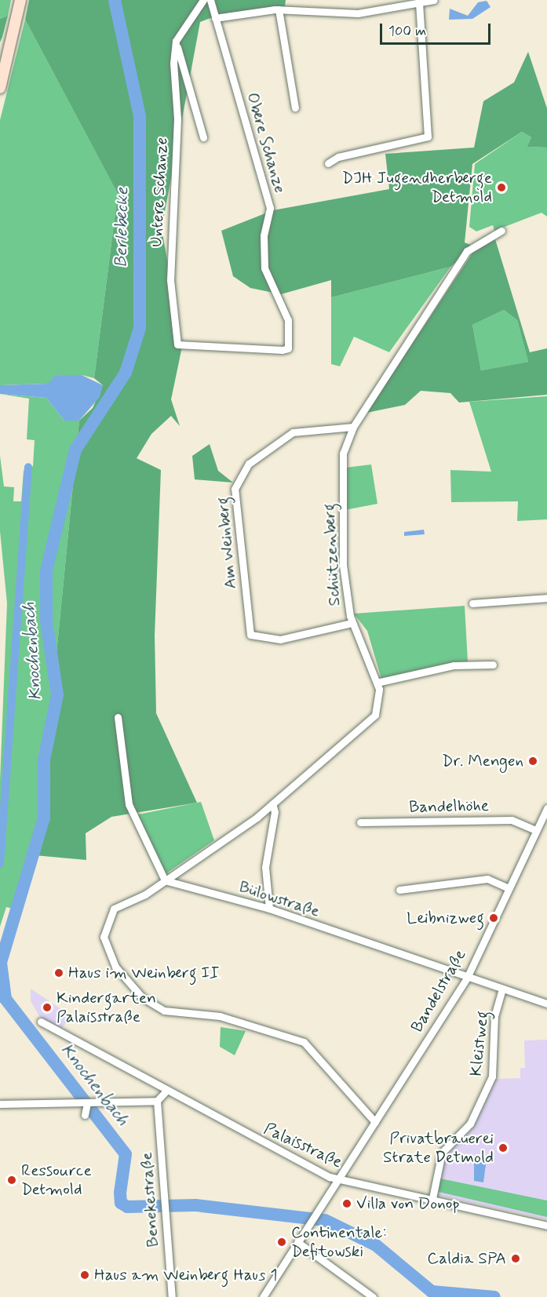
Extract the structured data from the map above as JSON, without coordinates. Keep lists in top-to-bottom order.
{
  "streets": {
    "street": [
      "Obere Schanze",
      "Untere Schanze",
      "Am Weinberg",
      "Schützenberg",
      "Bandelhöhe",
      "Bülowstraße",
      "Bandelstraße",
      "Kleistweg",
      "Palaisstraße",
      "Benekestraße"
    ]
  },
  "crossings": [
    ["Obere Schanze", "Untere Schanze"],
    ["Am Weinberg", "Schützenberg"],
    ["Schützenberg", "Bülowstraße"],
    ["Schützenberg", "Bandelstraße"],
    ["Bandelhöhe", "Bandelstraße"],
    ["Bülowstraße", "Bandelstraße"],
    ["Bülowstraße", "Kleistweg"],
    ["Bandelstraße", "Palaisstraße"],
    ["Kleistweg", "Palaisstraße"]
  ],
  "water": ["Berlebecke", "Knochenbach"],
  "places": [
    "DJH Jugendherberge Detmold",
    "Dr. Mengen",
    "Leibnizweg",
    "Haus im Weinberg II",
    "Kindergarten Palaisstraße",
    "Privatbrauerei Strate Detmold",
    "Ressource Detmold",
    "Villa von Donop",
    "Continentale: Defitowski",
    "Caldia SPA",
    "Haus am Weinberg Haus 1"
  ],
  "scale_bar": "100 m"
}
